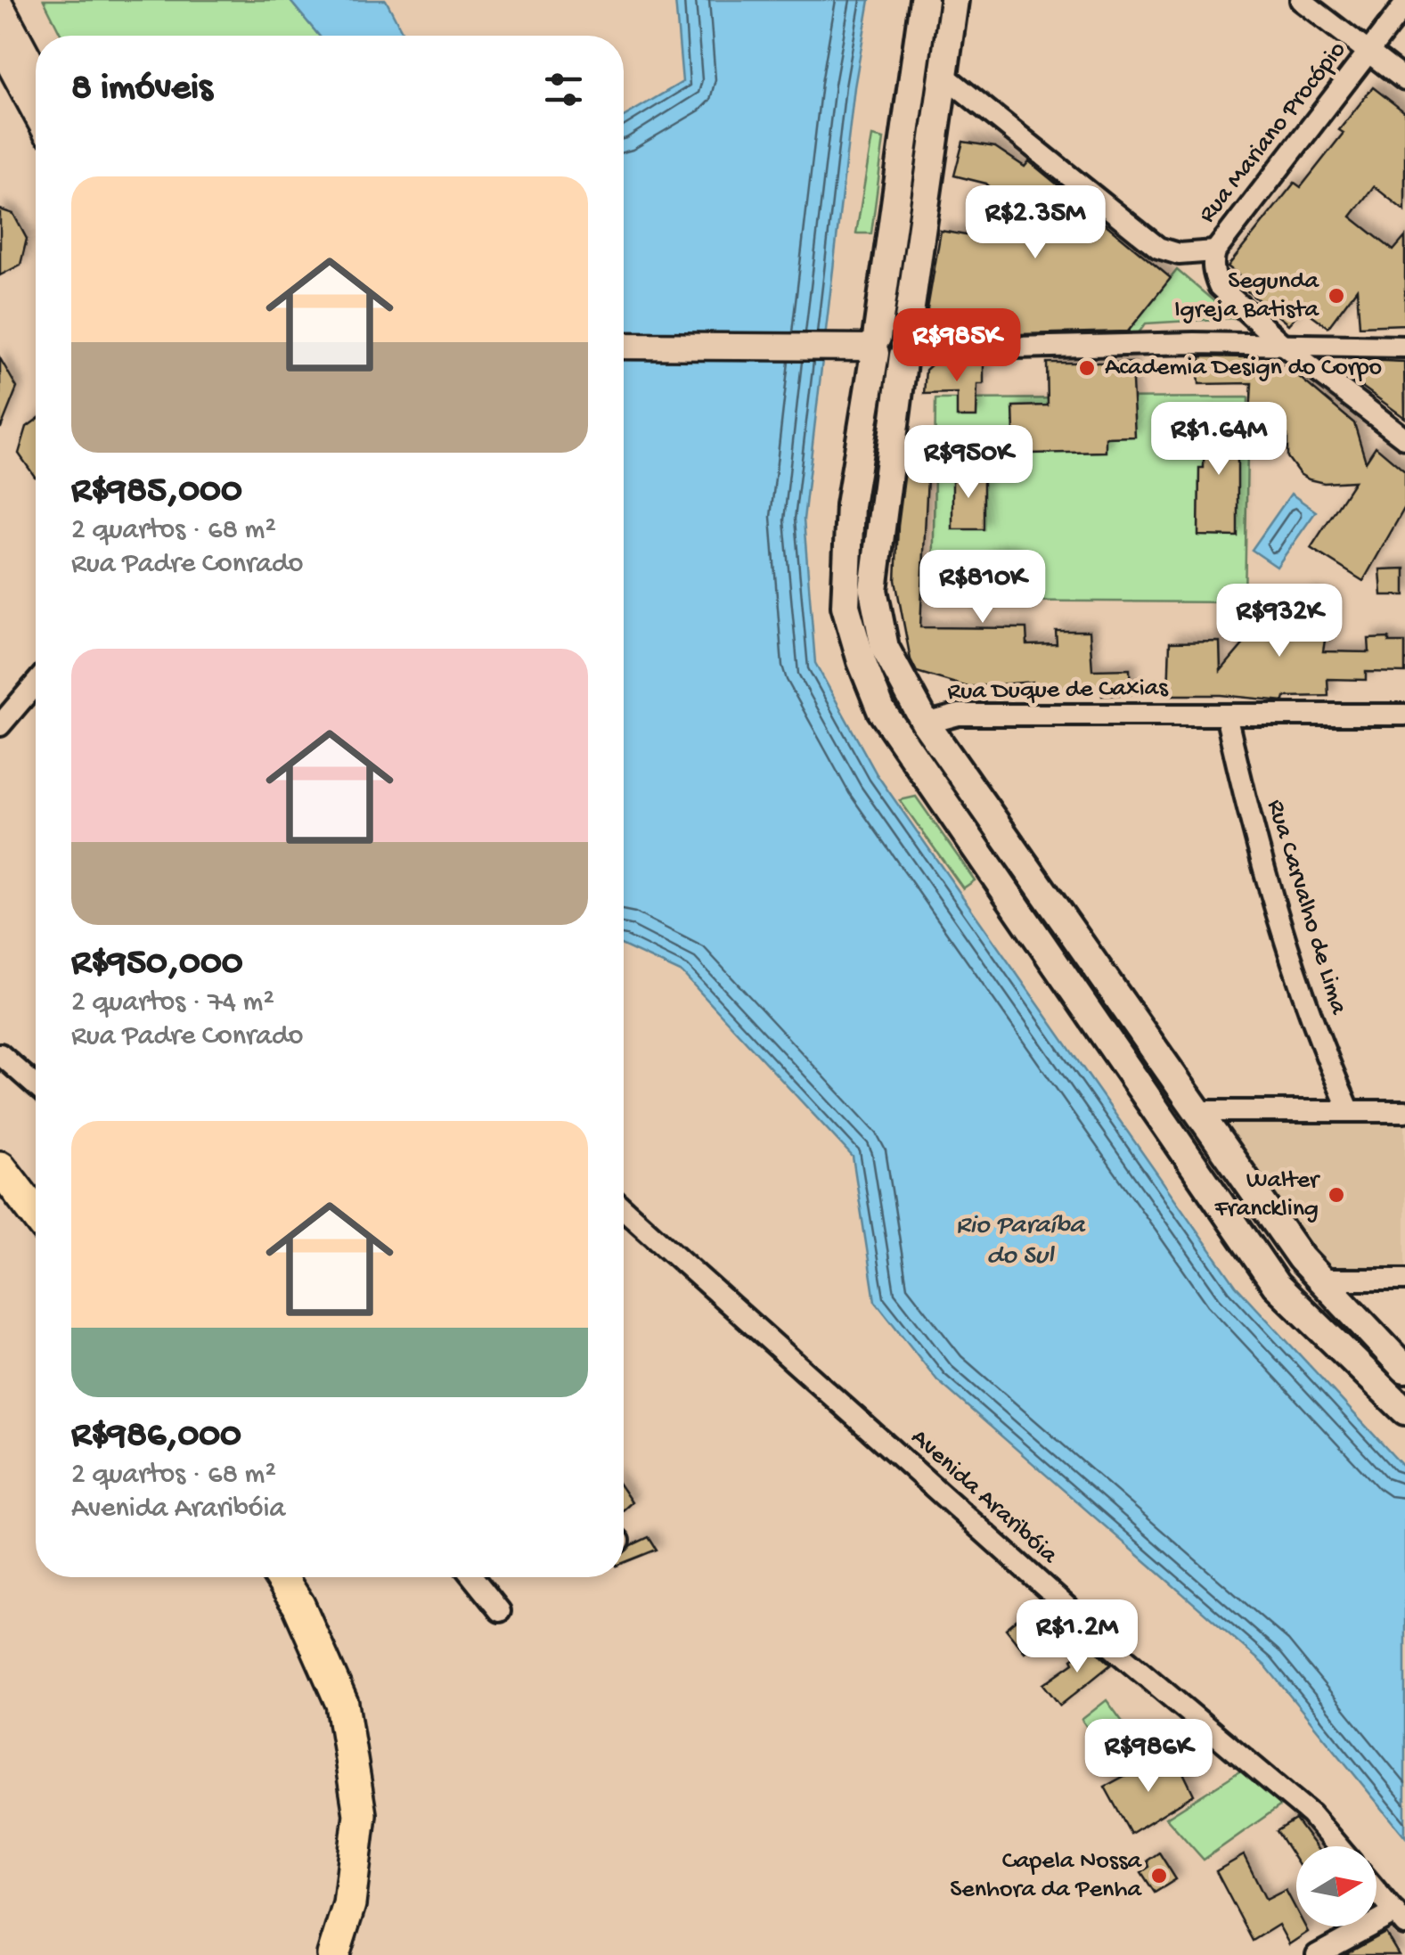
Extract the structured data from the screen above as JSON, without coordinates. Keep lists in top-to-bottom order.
{
  "streets": {
    "street": [
      "Rua Mariano Procópio",
      "Rua Duque de Caxias",
      "Rua Carvalho de Lima",
      "Avenida Araribóia"
    ]
  },
  "crossings": [
    ["Rua Duque de Caxias", "Rua Carvalho de Lima"]
  ],
  "water": ["Rio Paraíba do Sul"],
  "places": [
    "Segunda Igreja Batista",
    "Academia Design do Corpo",
    "Walter Franckling",
    "Capela Nossa Senhora da Penha"
  ],
  "north": "right",
  "page": {
    "heading": "8 imóveis",
    "list": [
      {
        "name": "R$985,000",
        "note": "2 quartos · 68 m² · Rua Padre Conrado"
      },
      {
        "name": "R$950,000",
        "note": "2 quartos · 74 m² · Rua Padre Conrado"
      },
      {
        "name": "R$986,000",
        "note": "2 quartos · 68 m² · Avenida Araribóia"
      }
    ],
    "price": [
      "R$2.35M",
      "R$985K",
      "R$1.64M",
      "R$950K",
      "R$810K",
      "R$932K",
      "R$1.2M",
      "R$986K"
    ]
  }
}
